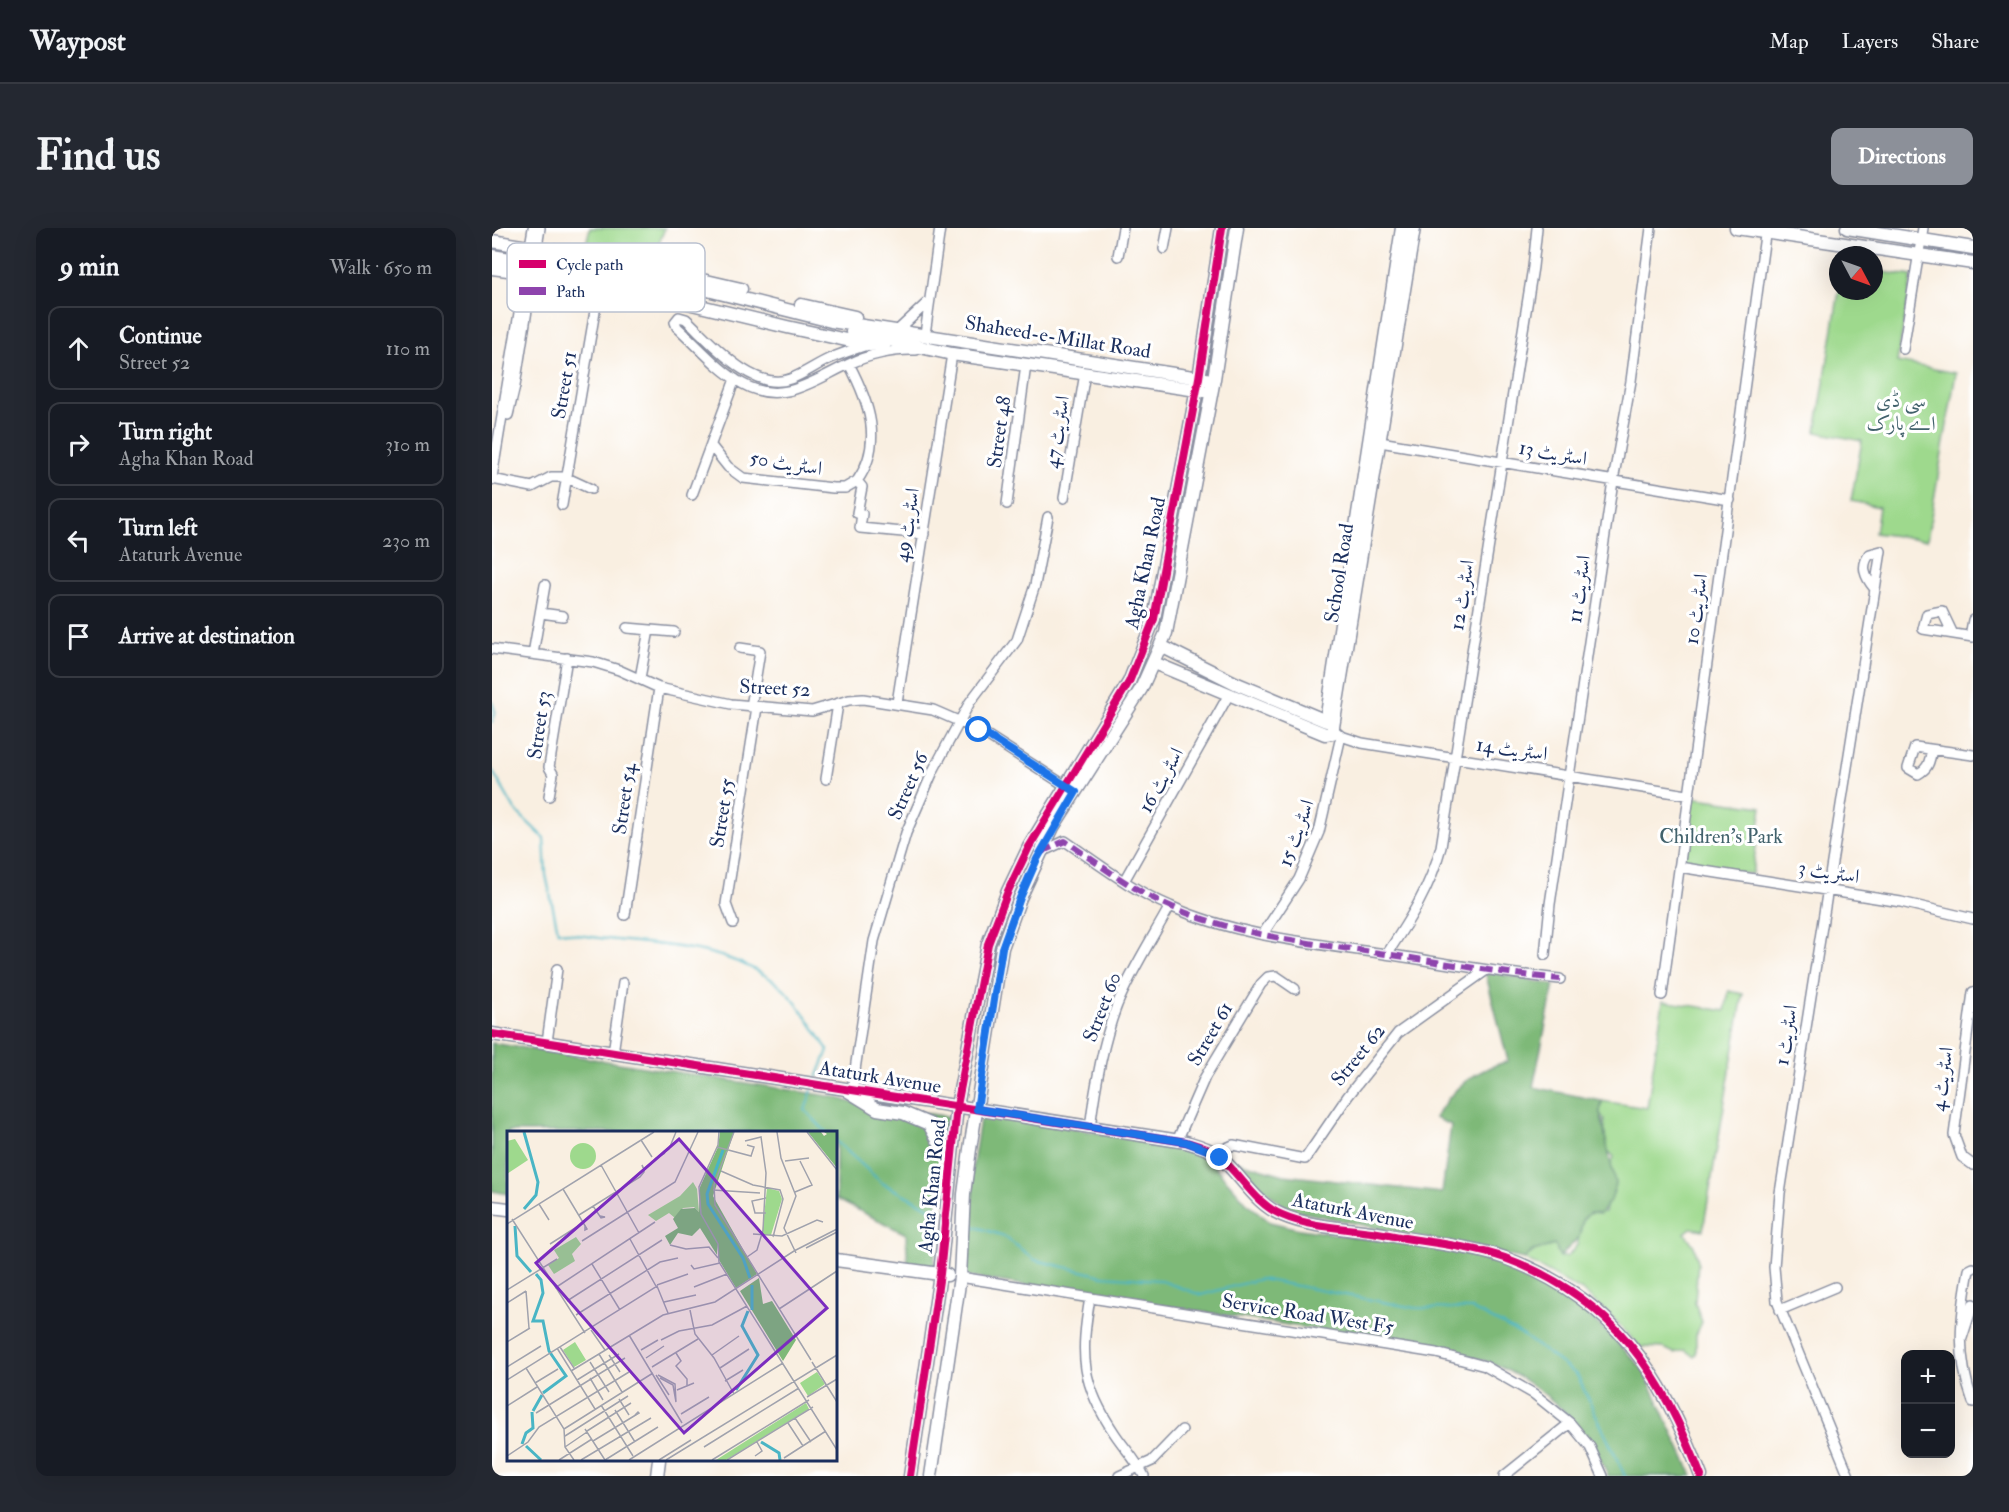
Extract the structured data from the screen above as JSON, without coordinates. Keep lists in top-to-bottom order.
{
  "streets": {
    "street": [
      "Shaheed-e-Millat Road",
      "Street 51",
      "Street 48",
      "اسٹریٹ 47",
      "اسٹریٹ 13",
      "اسٹریٹ 50",
      "اسٹریٹ 49",
      "Agha Khan Road",
      "School Road",
      "اسٹریٹ 11",
      "اسٹریٹ 12",
      "اسٹریٹ 10",
      "Street 52",
      "Street 53",
      "اسٹریٹ 14",
      "اسٹریٹ 16",
      "Street 56",
      "Street 54",
      "Street 55",
      "اسٹریٹ 15",
      "اسٹریٹ 3",
      "Street 60",
      "Street 61",
      "اسٹریٹ 1",
      "Street 62",
      "Ataturk Avenue",
      "اسٹریٹ 4",
      "Service Road West F5"
    ]
  },
  "crossings": [
    ["Shaheed-e-Millat Road", "Street 48"],
    ["Shaheed-e-Millat Road", "اسٹریٹ 47"],
    ["Shaheed-e-Millat Road", "اسٹریٹ 49"],
    ["Shaheed-e-Millat Road", "Agha Khan Road"],
    ["اسٹریٹ 13", "School Road"],
    ["اسٹریٹ 13", "اسٹریٹ 11"],
    ["اسٹریٹ 13", "اسٹریٹ 12"],
    ["اسٹریٹ 13", "اسٹریٹ 10"],
    ["اسٹریٹ 49", "Street 52"],
    ["Agha Khan Road", "Street 52"],
    ["Agha Khan Road", "Ataturk Avenue"],
    ["Agha Khan Road", "Service Road West F5"],
    ["School Road", "اسٹریٹ 14"],
    ["School Road", "اسٹریٹ 15"],
    ["اسٹریٹ 11", "اسٹریٹ 14"],
    ["اسٹریٹ 12", "اسٹریٹ 14"],
    ["اسٹریٹ 10", "اسٹریٹ 14"],
    ["اسٹریٹ 10", "اسٹریٹ 3"],
    ["Street 52", "Street 53"],
    ["Street 52", "Street 56"],
    ["Street 52", "Street 54"],
    ["Street 52", "Street 55"],
    ["اسٹریٹ 14", "اسٹریٹ 15"],
    ["Street 56", "Ataturk Avenue"],
    ["اسٹریٹ 3", "اسٹریٹ 1"],
    ["Street 60", "Ataturk Avenue"],
    ["Street 61", "Ataturk Avenue"],
    ["Street 62", "Ataturk Avenue"]
  ],
  "parks": ["سی ڈی اے پارک", "Children's Park"],
  "legend": ["Cycle path", "Path"],
  "north": "bottom right",
  "page": {
    "header": "Waypost",
    "nav": ["Map", "Layers", "Share"],
    "buttons": "Directions",
    "title": "Find us",
    "heading": ["9 min", "Walk · 650 m"],
    "list": [
      ["Continue", "Street 52", "110 m"],
      ["Turn right", "Agha Khan Road", "310 m"],
      ["Turn left", "Ataturk Avenue", "230 m"],
      "Arrive at destination"
    ],
    "map_buttons": ["+", "−"]
  }
}
